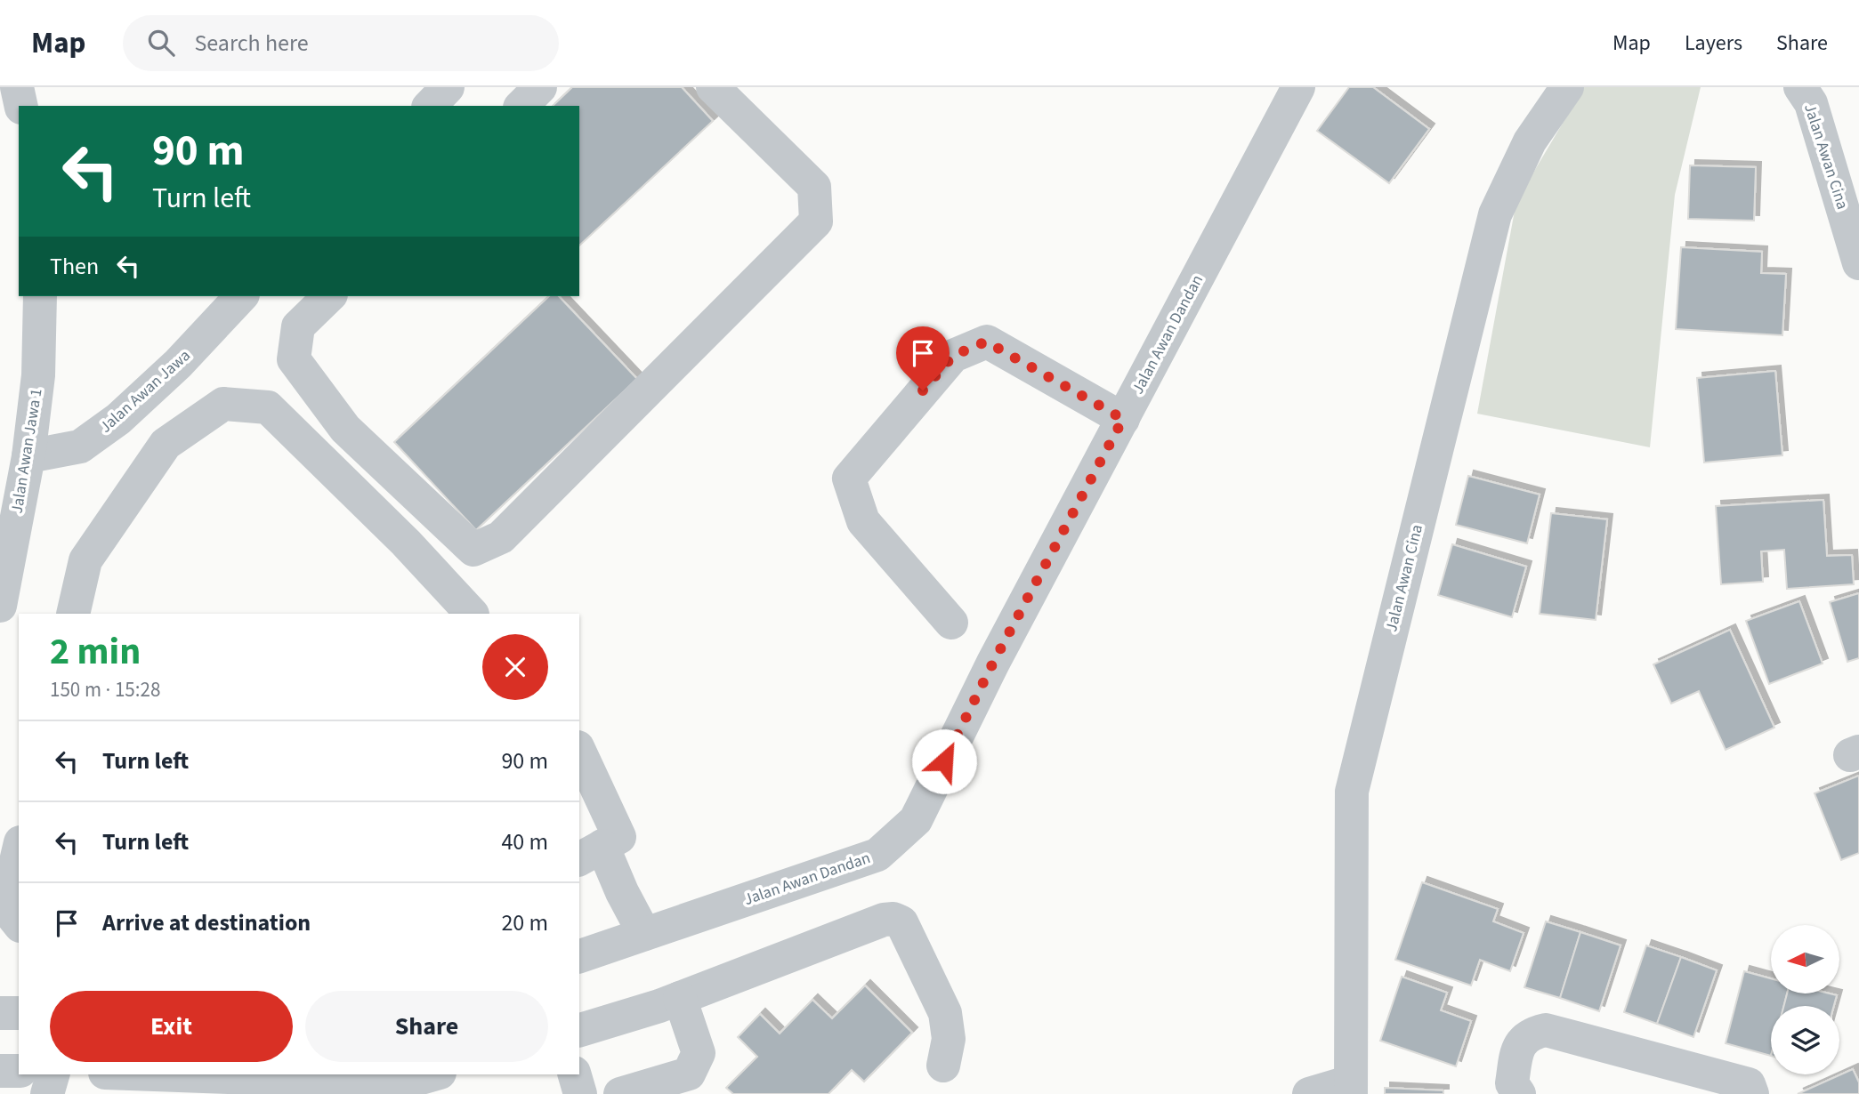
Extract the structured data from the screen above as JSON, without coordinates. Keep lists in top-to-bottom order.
{
  "streets": {
    "street": [
      "Jalan Awan Cina",
      "Jalan Awan Dandan",
      "Jalan Awan Jawa",
      "Jalan Awan Jawa 1"
    ]
  },
  "crossings": [
    ["Jalan Awan Jawa", "Jalan Awan Jawa 1"]
  ],
  "north": "left",
  "page": {
    "header": "Map",
    "search": "Search here",
    "nav": ["Map", "Layers", "Share"],
    "turn": ["90 m", "Turn left"],
    "then": "Then",
    "heading": ["2 min", "150 m · 15:28"],
    "list": [
      {
        "name": "Turn left",
        "value": "90 m"
      },
      {
        "name": "Turn left",
        "value": "40 m"
      },
      {
        "name": "Arrive at destination",
        "value": "20 m"
      }
    ],
    "buttons": ["Exit", "Share"]
  }
}
